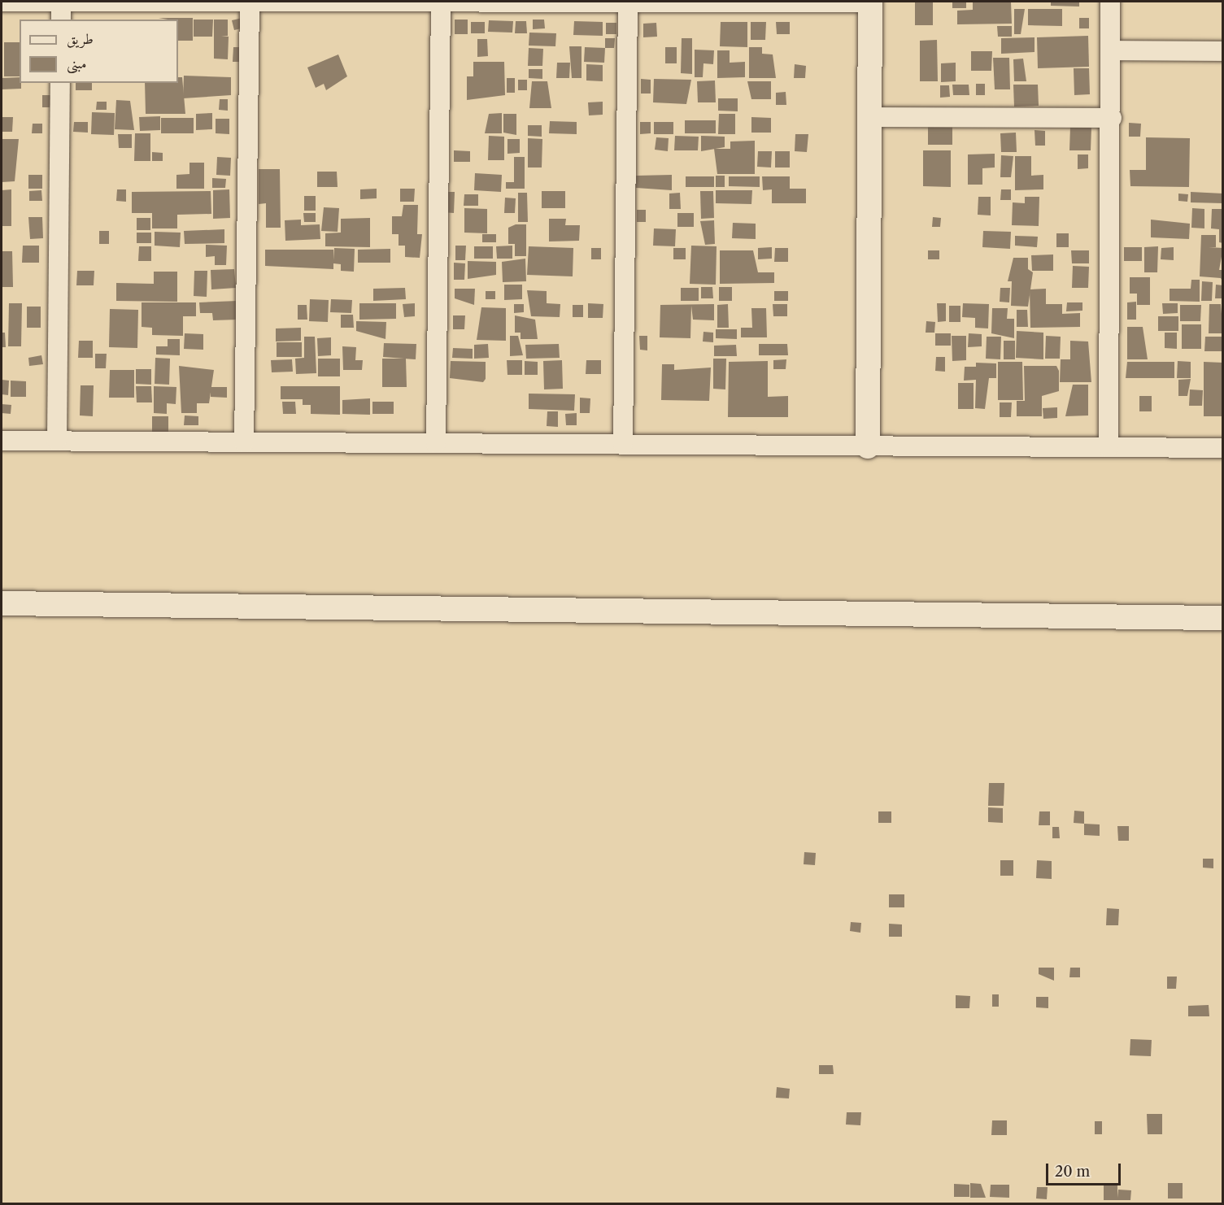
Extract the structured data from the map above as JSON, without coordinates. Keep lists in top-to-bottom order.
{
  "legend": ["طريق", "مبنى"],
  "scale_bar": "20 m"
}
